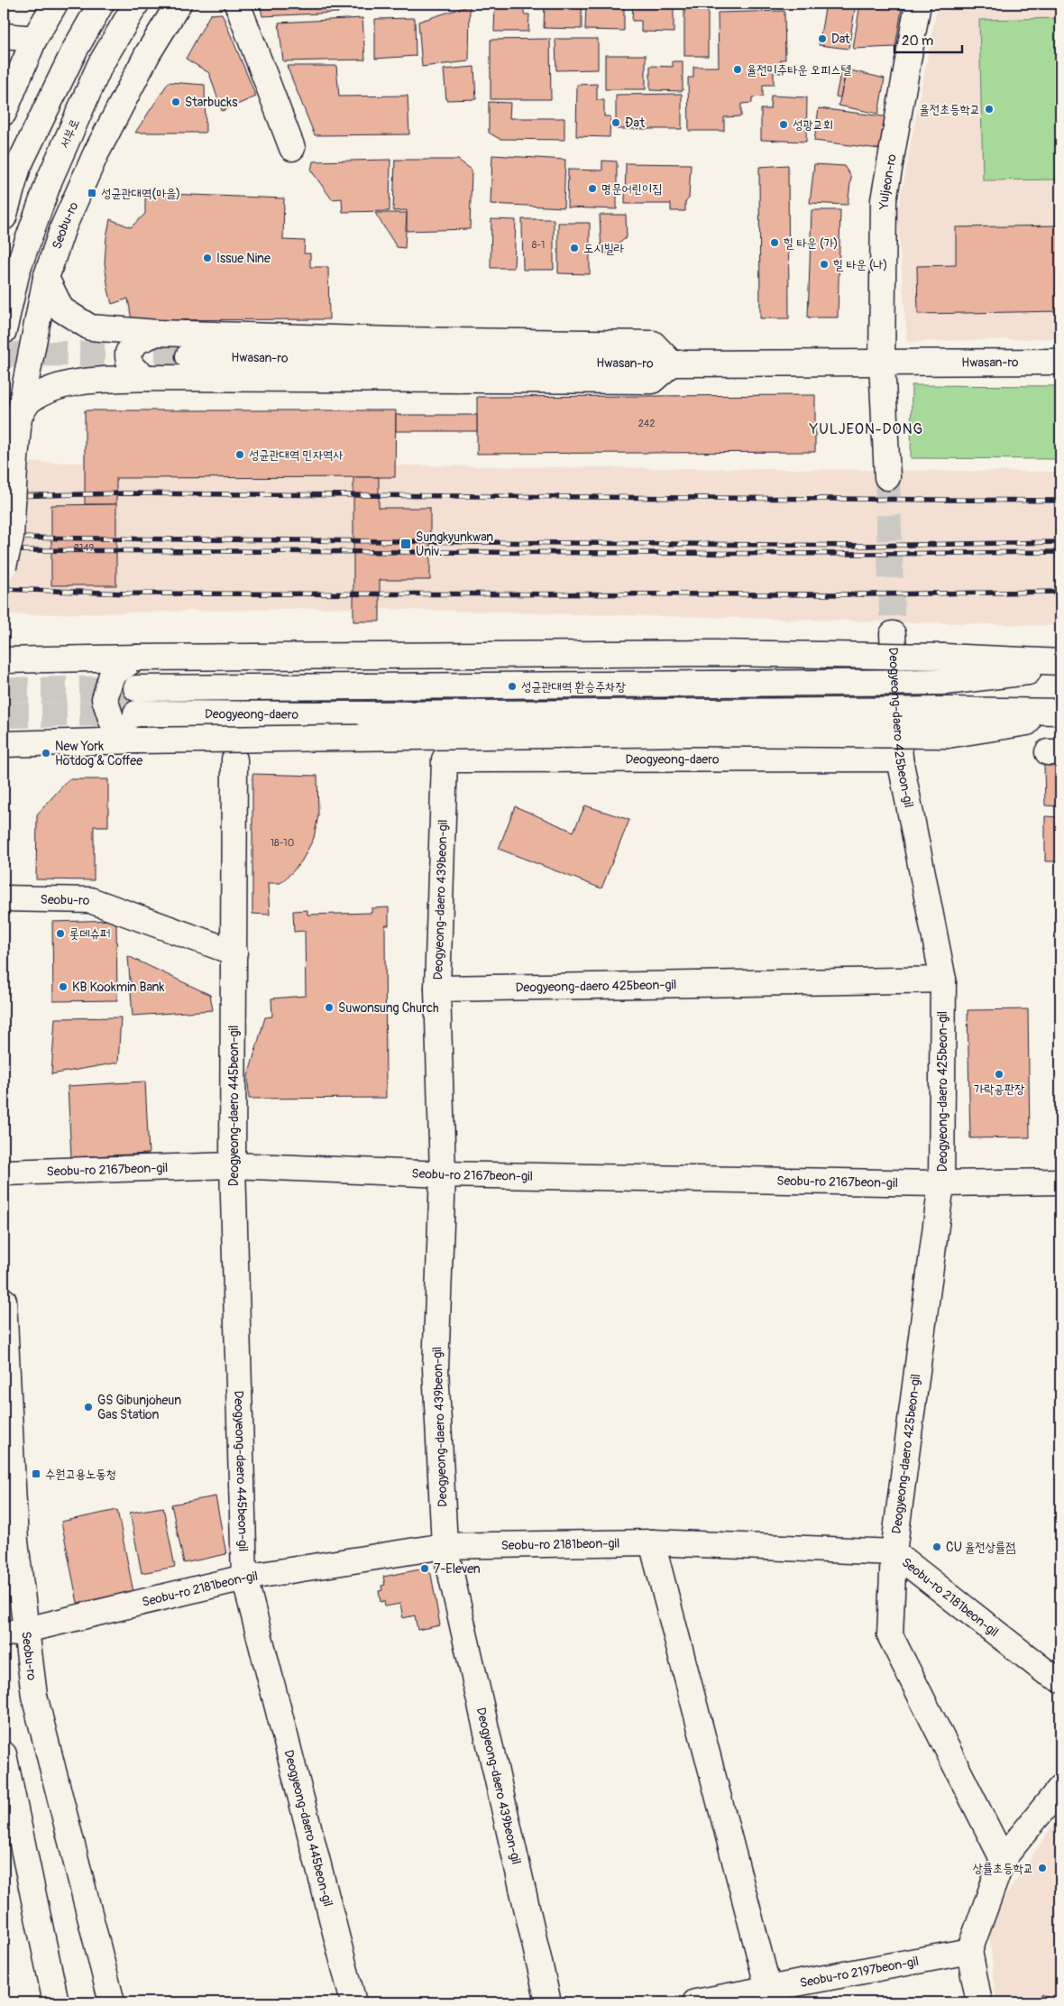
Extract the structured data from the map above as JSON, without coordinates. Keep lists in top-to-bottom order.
{
  "streets": {
    "street": [
      "서부로",
      "Yuljeon-ro",
      "Seobu-ro",
      "Hwasan-ro",
      "Deogyeong-daero",
      "Deogyeong-daero 425beon-gil",
      "Deogyeong-daero 439beon-gil",
      "Deogyeong-daero 445beon-gil",
      "Seobu-ro 2167beon-gil",
      "Seobu-ro 2181beon-gil",
      "Seobu-ro 2197beon-gil"
    ]
  },
  "crossings": [
    ["Yuljeon-ro", "Hwasan-ro"],
    ["Seobu-ro", "Deogyeong-daero 445beon-gil"],
    ["Seobu-ro", "Seobu-ro 2181beon-gil"],
    ["Deogyeong-daero", "Deogyeong-daero 425beon-gil"],
    ["Deogyeong-daero", "Deogyeong-daero 439beon-gil"],
    ["Deogyeong-daero 425beon-gil", "Deogyeong-daero 439beon-gil"],
    ["Deogyeong-daero 425beon-gil", "Seobu-ro 2167beon-gil"],
    ["Deogyeong-daero 425beon-gil", "Seobu-ro 2181beon-gil"],
    ["Deogyeong-daero 439beon-gil", "Seobu-ro 2167beon-gil"],
    ["Deogyeong-daero 439beon-gil", "Seobu-ro 2181beon-gil"],
    ["Deogyeong-daero 445beon-gil", "Seobu-ro 2167beon-gil"],
    ["Deogyeong-daero 445beon-gil", "Seobu-ro 2181beon-gil"]
  ],
  "districts": ["YULJEON-DONG"],
  "places": {
    "other": [
      "Dat",
      "율전미주타운 오피스텔",
      "Starbucks",
      "율전초등학교",
      "Đạt",
      "성광교회",
      "명문어린이집",
      "힐 타운 (가)",
      "도시빌라",
      "Issue Nine",
      "힐 타운 (나)",
      "성균관대역 민자역사",
      "성균관대역 환승주차장",
      "New York Hotdog & Coffee",
      "롯데슈퍼",
      "KB Kookmin Bank",
      "Suwonsung Church",
      "가락공판장",
      "GS Gibunjoheun Gas Station",
      "CU 율전상률점",
      "7-Eleven",
      "상률초등학교"
    ],
    "transit": ["성균관대역(마을)", "Sungkyunkwan Univ.", "수원고용노동청"]
  },
  "house_numbers": [
    "8-1",
    "242",
    "2149",
    "18-10"
  ],
  "scale_bar": "20 m"
}
